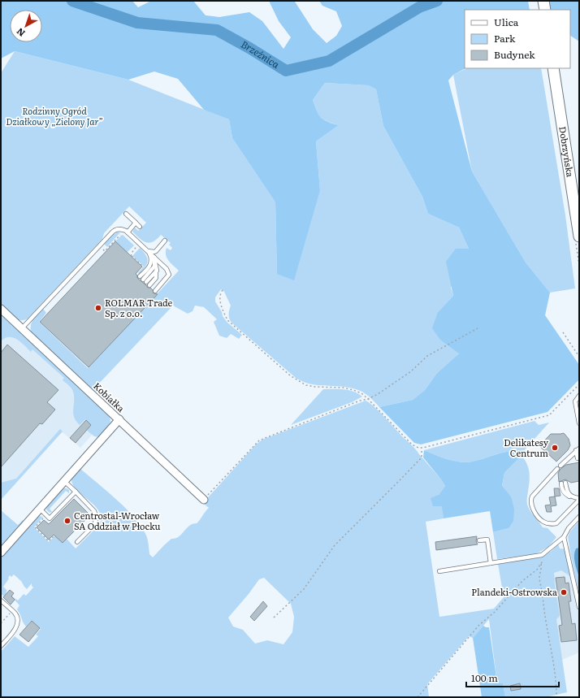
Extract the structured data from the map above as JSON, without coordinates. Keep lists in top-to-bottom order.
{
  "streets": {
    "main road": ["Dobrzyńska"],
    "street": ["Kobiałka"]
  },
  "water": ["Brzeźnica"],
  "parks": ["Rodzinny Ogród Działkowy „Zielony Jar”"],
  "places": [
    "ROLMAR Trade Sp. z o.o.",
    "Delikatesy Centrum",
    "Centrostal-Wrocław SA Oddział w Płocku",
    "Plandeki-Ostrowska"
  ],
  "legend": ["Ulica", "Park", "Budynek"],
  "scale_bar": "100 m",
  "north": "bottom left"
}
